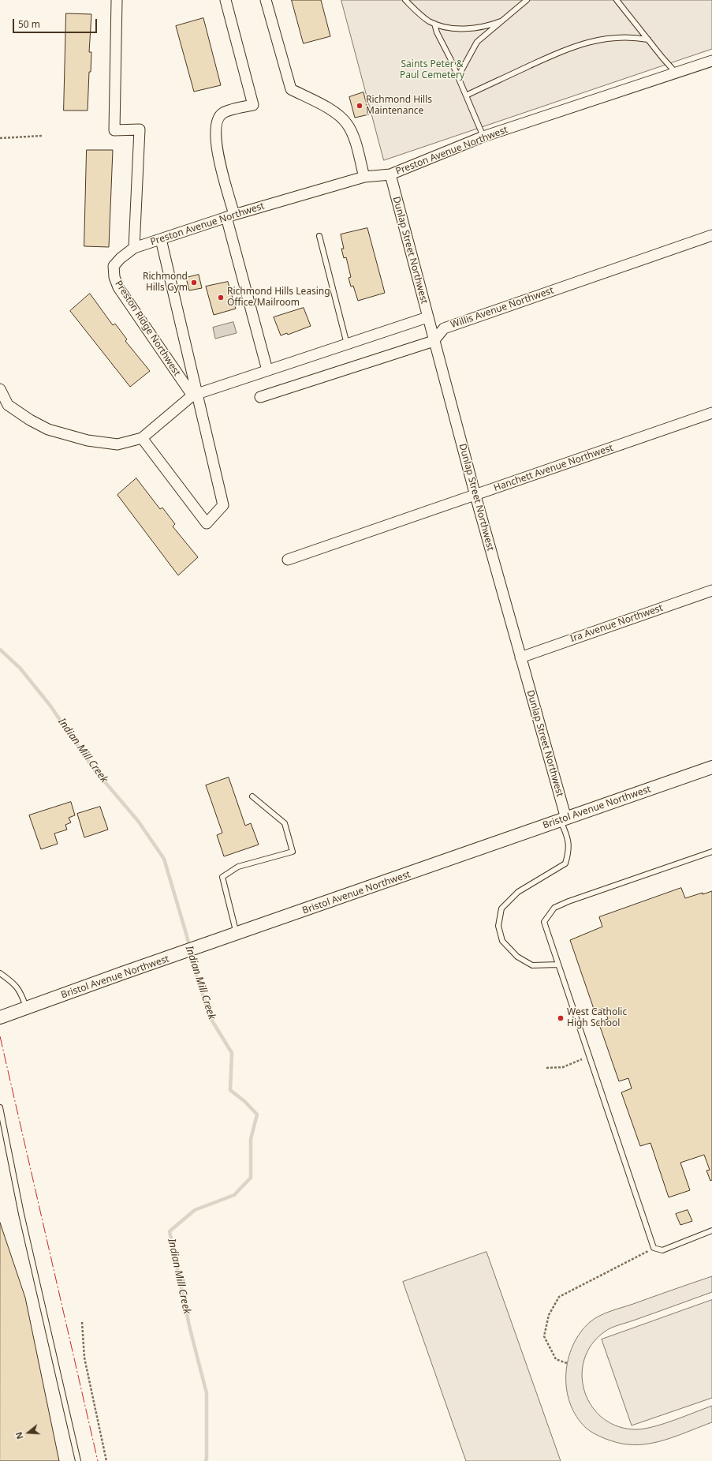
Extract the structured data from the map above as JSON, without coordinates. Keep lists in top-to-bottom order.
{
  "streets": {
    "street": [
      "Preston Avenue Northwest",
      "Dunlap Street Northwest",
      "Willis Avenue Northwest",
      "Preston Ridge Northwest",
      "Hanchett Avenue Northwest",
      "Ira Avenue Northwest",
      "Bristol Avenue Northwest"
    ]
  },
  "crossings": [
    ["Preston Avenue Northwest", "Dunlap Street Northwest"],
    ["Preston Avenue Northwest", "Preston Ridge Northwest"],
    ["Dunlap Street Northwest", "Willis Avenue Northwest"],
    ["Dunlap Street Northwest", "Hanchett Avenue Northwest"],
    ["Dunlap Street Northwest", "Ira Avenue Northwest"],
    ["Dunlap Street Northwest", "Bristol Avenue Northwest"]
  ],
  "water": ["Indian Mill Creek"],
  "parks": ["Saints Peter & Paul Cemetery"],
  "places": [
    "Richmond Hills Maintenance",
    "Richmond Hills Gym",
    "Richmond Hills Leasing Office/Mailroom",
    "West Catholic High School"
  ],
  "scale_bar": "50 m",
  "north": "left"
}
